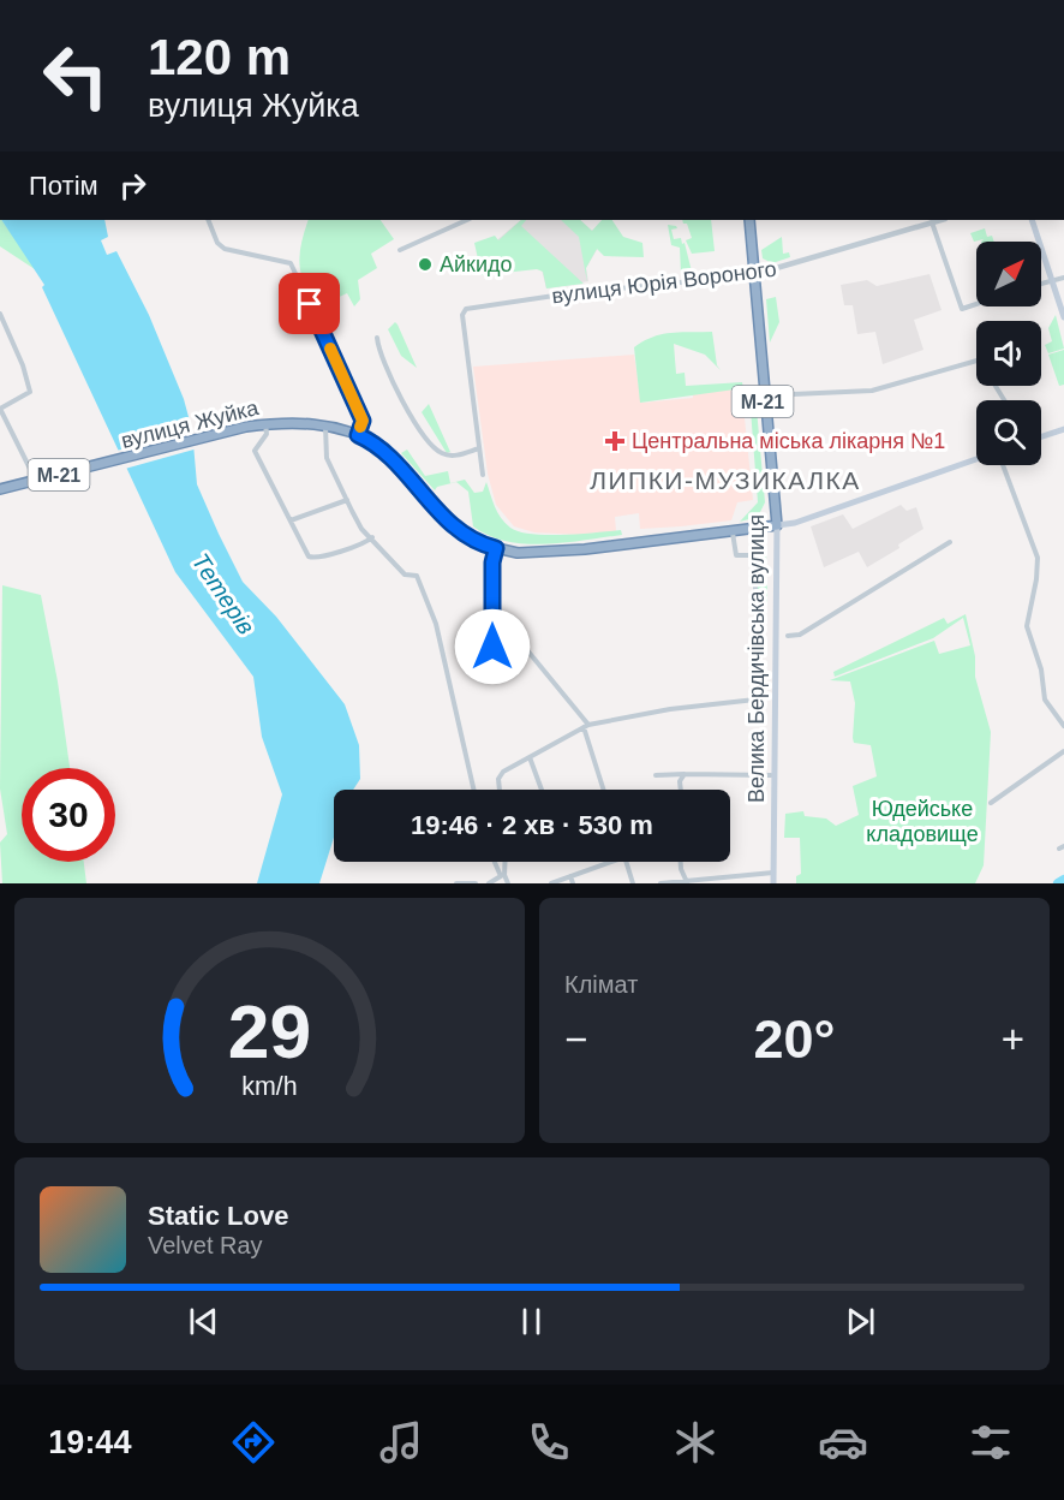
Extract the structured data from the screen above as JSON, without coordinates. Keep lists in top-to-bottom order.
{
  "streets": {
    "highway": ["М-21", "вулиця Жуйка", "Велика Бердичівська вулиця"],
    "street": ["вулиця Юрія Вороного"]
  },
  "crossings": [
    ["вулиця Юрія Вороного", "Велика Бердичівська вулиця"],
    ["вулиця Жуйка", "Велика Бердичівська вулиця"]
  ],
  "districts": ["ЛИПКИ-МУЗИКАЛКА"],
  "water": ["Тетерів"],
  "parks": ["Юдейське кладовище"],
  "places": {
    "other": ["Айкидо"],
    "health": ["Центральна міська лікарня №1"]
  },
  "north": "top right",
  "page": {
    "turn": ["120 m", "вулиця Жуйка"],
    "then": "Потім",
    "limit": "30",
    "trip": "19:46 · 2 хв · 530 m",
    "tile": "Клімат",
    "heat": ["−", "20°", "+"],
    "song": ["Static Love", "Velvet Ray"],
    "tabs": "19:44",
    "gauge": ["29", "km/h"]
  }
}
